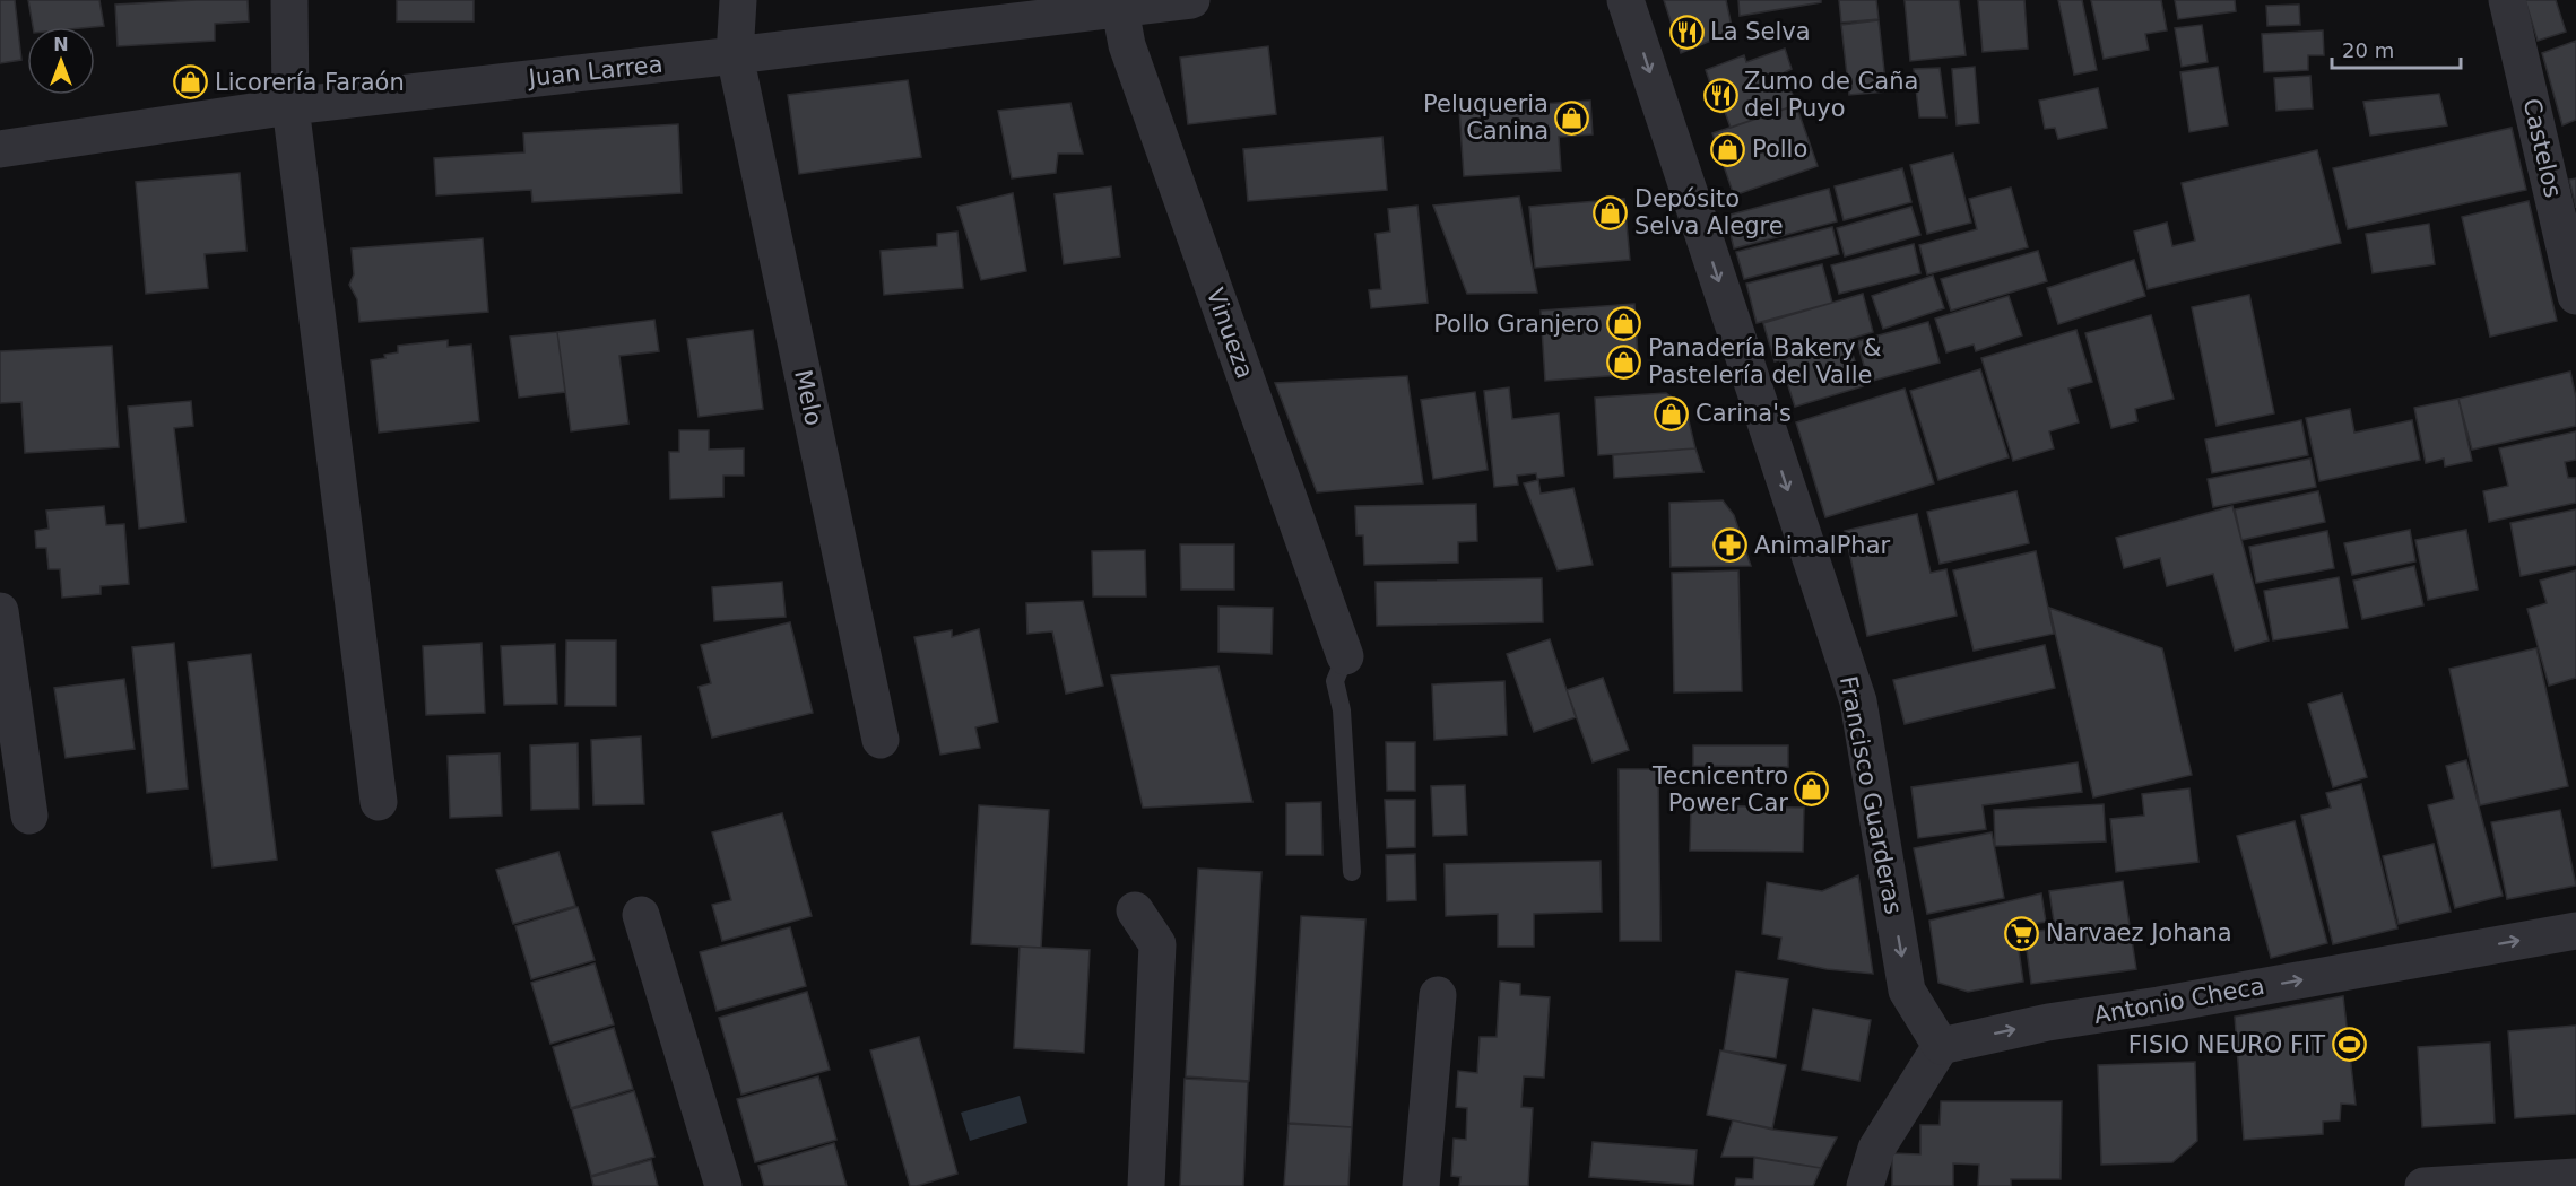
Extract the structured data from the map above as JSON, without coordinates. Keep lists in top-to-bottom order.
{
  "streets": {
    "street": [
      "Juan Larrea",
      "Castelos",
      "Vinueza",
      "Melo",
      "Francisco Guarderas",
      "Antonio Checa"
    ]
  },
  "crossings": [
    ["Juan Larrea", "Vinueza"],
    ["Juan Larrea", "Melo"],
    ["Francisco Guarderas", "Antonio Checa"]
  ],
  "one_way": ["Francisco Guarderas", "Antonio Checa"],
  "places": {
    "restaurant": ["La Selva", "Zumo de Caña del Puyo"],
    "shop": [
      "Licorería Faraón",
      "Peluqueria Canina",
      "Pollo",
      "Depósito Selva Alegre",
      "Pollo Granjero",
      "Panadería Bakery & Pastelería del Valle",
      "Carina's",
      "Tecnicentro Power Car"
    ],
    "pharmacy": ["AnimalPhar"],
    "supermarket": ["Narvaez Johana"],
    "sports": ["FISIO NEURO FIT"]
  },
  "scale_bar": "20 m",
  "north": "top"
}
